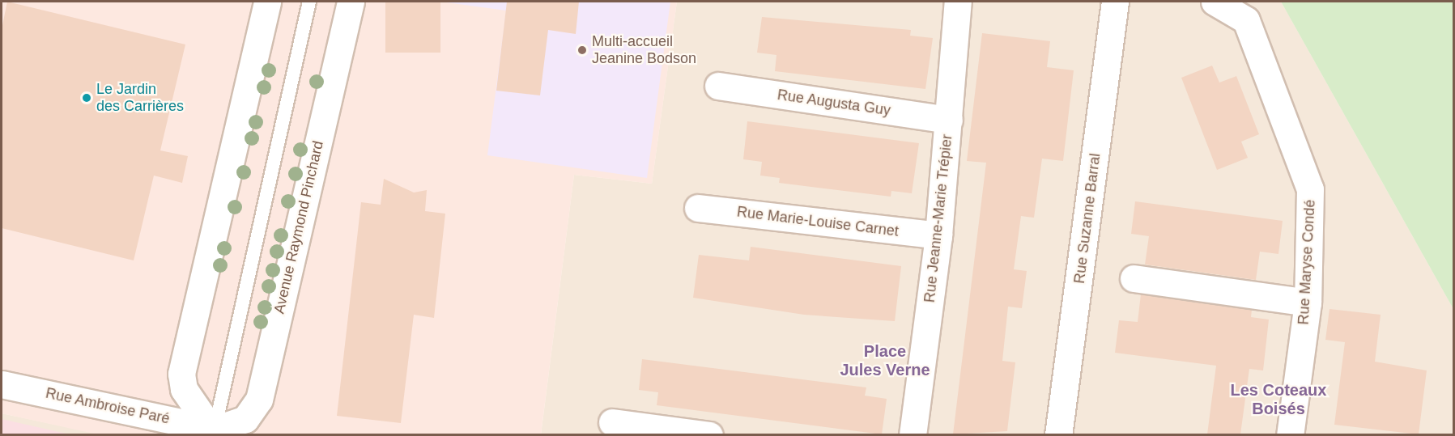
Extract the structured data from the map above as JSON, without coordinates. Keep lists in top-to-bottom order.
{
  "streets": {
    "street": [
      "Rue Augusta Guy",
      "Rue Jeanne-Marie Trépier",
      "Rue Suzanne Barral",
      "Rue Marie-Louise Carnet",
      "Avenue Raymond Pinchard",
      "Rue Maryse Condé",
      "Rue Ambroise Paré"
    ]
  },
  "crossings": [
    ["Rue Augusta Guy", "Rue Jeanne-Marie Trépier"],
    ["Rue Jeanne-Marie Trépier", "Rue Marie-Louise Carnet"],
    ["Avenue Raymond Pinchard", "Rue Ambroise Paré"]
  ],
  "districts": ["Place Jules Verne", "Les Coteaux Boisés"],
  "places": ["Multi-accueil Jeanine Bodson", "Le Jardin des Carrières"]
}
